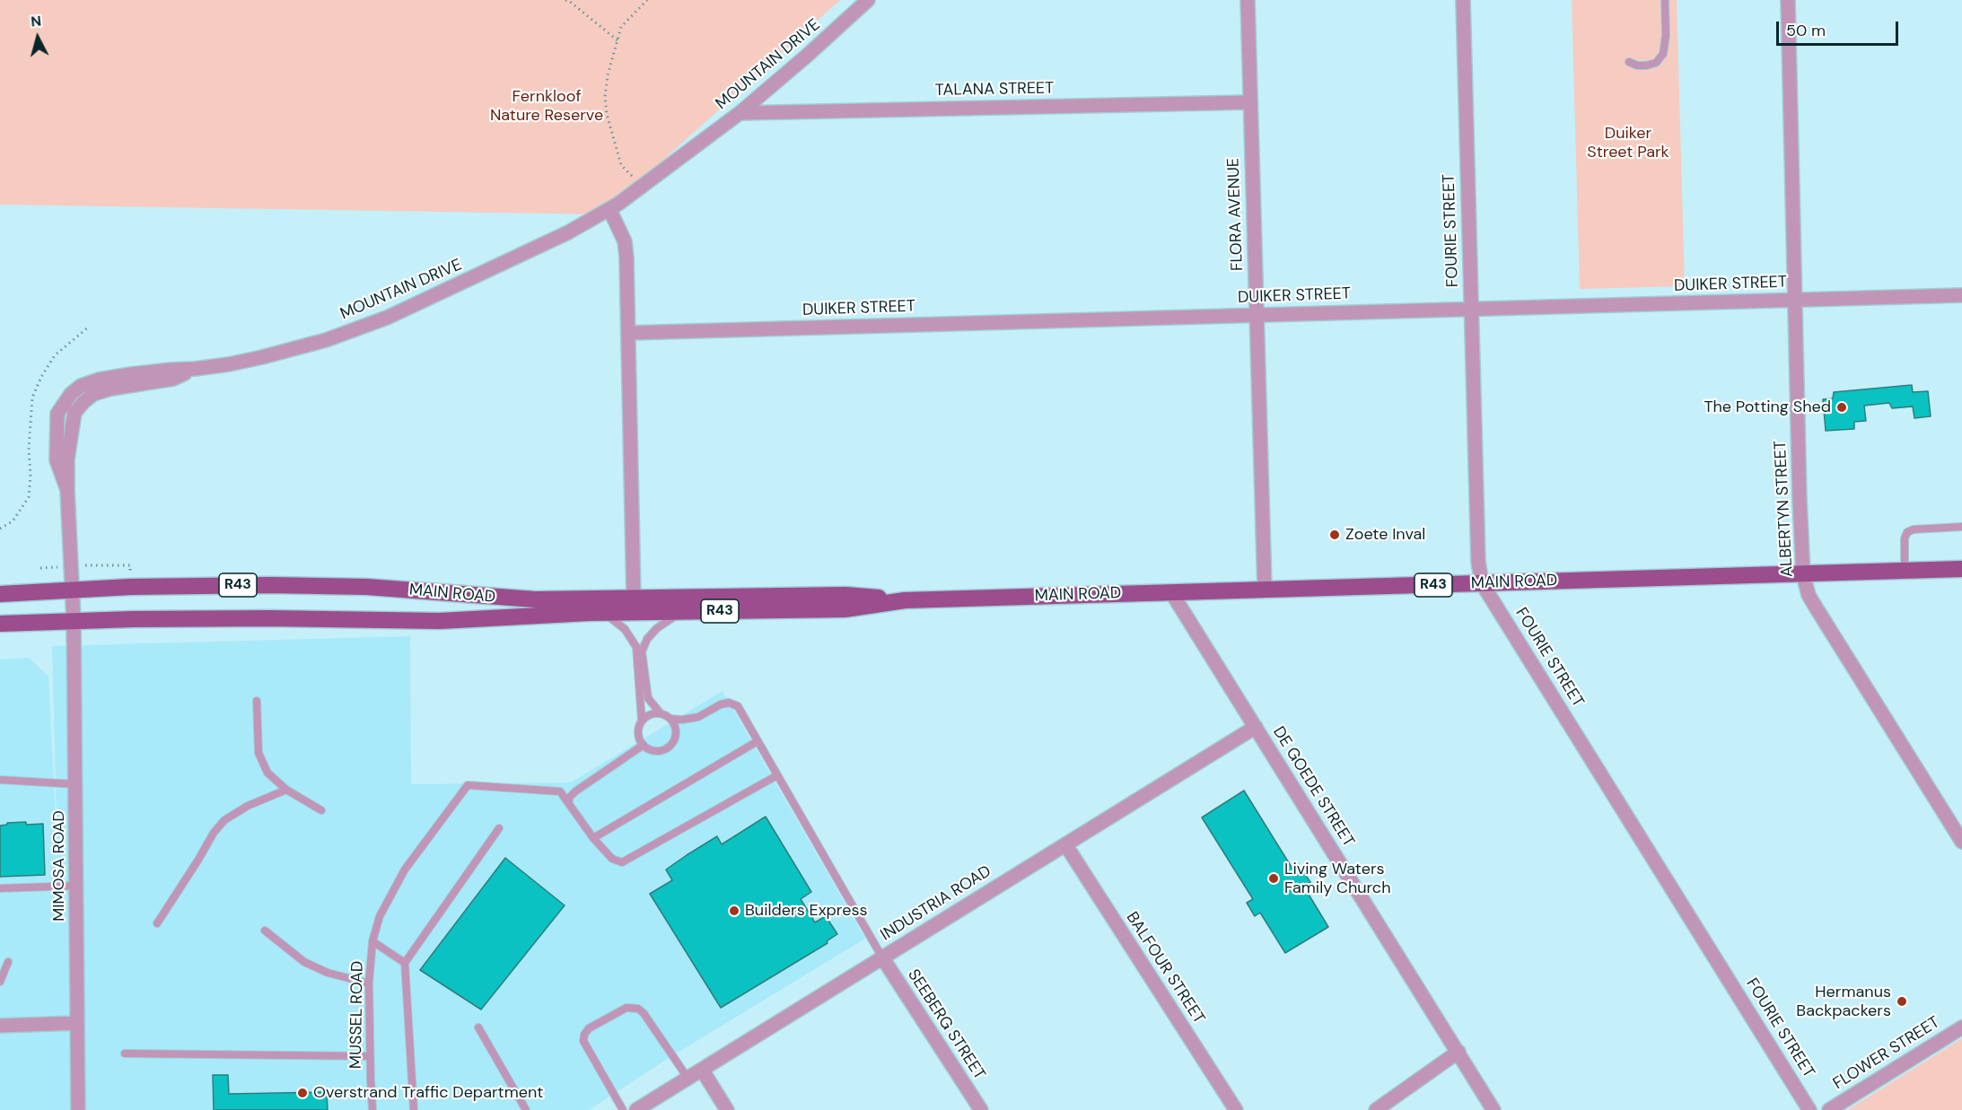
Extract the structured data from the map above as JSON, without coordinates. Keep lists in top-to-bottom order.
{
  "streets": {
    "main road": ["MAIN ROAD", "R43"],
    "street": [
      "MOUNTAIN DRIVE",
      "TALANA STREET",
      "FLORA AVENUE",
      "FOURIE STREET",
      "DUIKER STREET",
      "ALBERTYN STREET",
      "DE GOEDE STREET",
      "MIMOSA ROAD",
      "INDUSTRIA ROAD",
      "BALFOUR STREET",
      "SEEBERG STREET",
      "FLOWER STREET"
    ],
    "lane": ["MUSSEL ROAD"]
  },
  "crossings": [
    ["MOUNTAIN DRIVE", "TALANA STREET"],
    ["MOUNTAIN DRIVE", "MAIN ROAD"],
    ["MOUNTAIN DRIVE", "MIMOSA ROAD"],
    ["TALANA STREET", "FLORA AVENUE"],
    ["FLORA AVENUE", "DUIKER STREET"],
    ["FLORA AVENUE", "MAIN ROAD"],
    ["FOURIE STREET", "DUIKER STREET"],
    ["FOURIE STREET", "MAIN ROAD"],
    ["DUIKER STREET", "ALBERTYN STREET"],
    ["ALBERTYN STREET", "MAIN ROAD"],
    ["MAIN ROAD", "DE GOEDE STREET"],
    ["MAIN ROAD", "MIMOSA ROAD"],
    ["DE GOEDE STREET", "INDUSTRIA ROAD"],
    ["INDUSTRIA ROAD", "BALFOUR STREET"],
    ["INDUSTRIA ROAD", "SEEBERG STREET"]
  ],
  "parks": ["Fernkloof Nature Reserve", "Duiker Street Park"],
  "places": [
    "The Potting Shed",
    "Zoete Inval",
    "Living Waters Family Church",
    "Builders Express",
    "Hermanus Backpackers",
    "Overstrand Traffic Department"
  ],
  "scale_bar": "50 m",
  "north": "top"
}
